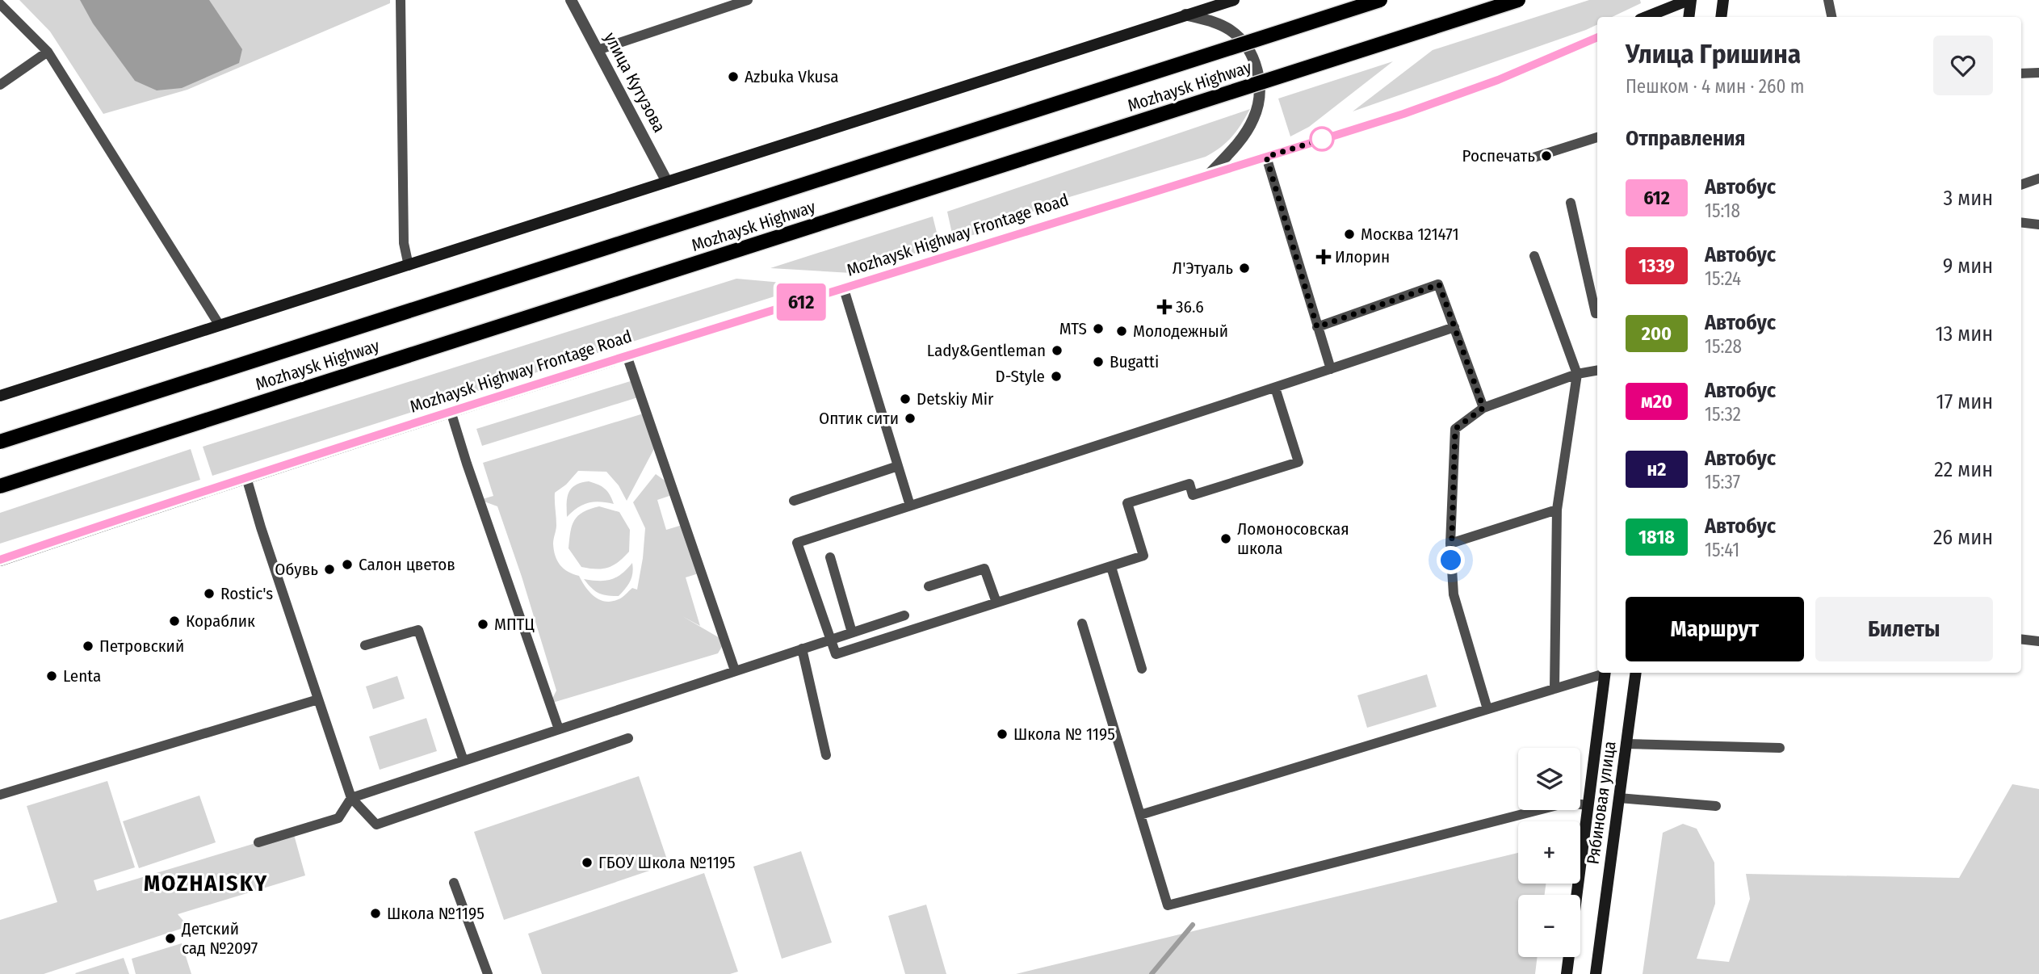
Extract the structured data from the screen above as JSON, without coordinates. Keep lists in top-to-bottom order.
{
  "streets": {
    "main road": ["Mozhaysk Highway", "Mozhaysk Highway Frontage Road", "Рябиновая улица"],
    "street": ["улица Кутузова"]
  },
  "districts": ["MOZHAISKY"],
  "places": {
    "other": [
      "Azbuka Vkusa",
      "Роспечать",
      "Москва 121471",
      "Л'Этуаль",
      "MTS",
      "Молодежный",
      "Lady&Gentleman",
      "Bugatti",
      "D-Style",
      "Detskiy Mir",
      "Оптик сити",
      "Ломоносовская школа",
      "Салон цветов",
      "Обувь",
      "Rostic's",
      "Кораблик",
      "МПТЦ",
      "Петровский",
      "Lenta",
      "Школа № 1195",
      "ГБОУ Школа №1195",
      "Школа №1195",
      "Детский сад №2097"
    ],
    "health": ["Илорин", "36.6"]
  },
  "lines": ["bus line 612"],
  "page": {
    "on_map": "612",
    "heading": [
      ["Улица Гришина", "Пешком · 4 мин · 260 m"],
      "Отправления"
    ],
    "list": [
      {
        "mark": "612",
        "name": "Автобус",
        "note": "15:18",
        "value": "3 мин"
      },
      {
        "mark": "1339",
        "name": "Автобус",
        "note": "15:24",
        "value": "9 мин"
      },
      {
        "mark": "200",
        "name": "Автобус",
        "note": "15:28",
        "value": "13 мин"
      },
      {
        "mark": "м20",
        "name": "Автобус",
        "note": "15:32",
        "value": "17 мин"
      },
      {
        "mark": "н2",
        "name": "Автобус",
        "note": "15:37",
        "value": "22 мин"
      },
      {
        "mark": "1818",
        "name": "Автобус",
        "note": "15:41",
        "value": "26 мин"
      }
    ],
    "buttons": ["Маршрут", "Билеты"],
    "map_buttons": ["+", "−"]
  }
}
